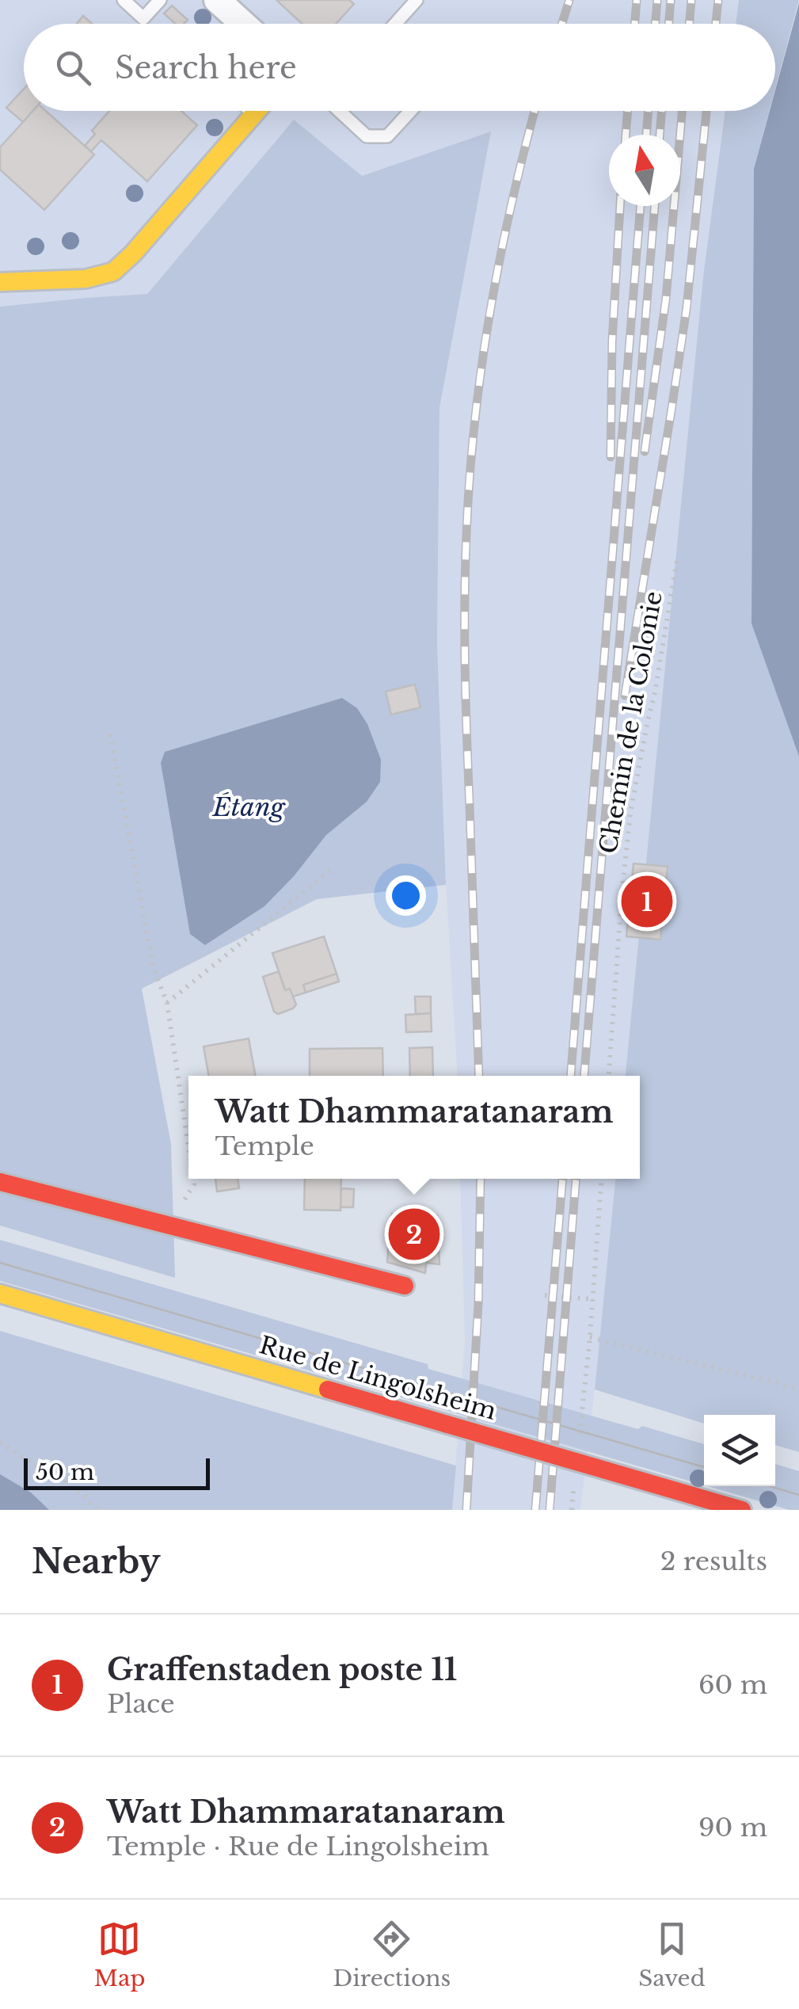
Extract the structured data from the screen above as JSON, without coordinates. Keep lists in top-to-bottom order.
{
  "streets": {
    "main road": ["Rue de Lingolsheim"],
    "path": ["Chemin de la Colonie"]
  },
  "water": ["Étang"],
  "scale_bar": "50 m",
  "north": "top",
  "page": {
    "search": "Search here",
    "pins": ["1", "2"],
    "popup": ["Watt Dhammaratanaram", "Temple"],
    "scale": "50 m",
    "heading": ["Nearby", "2 results"],
    "list": [
      {
        "mark": "1",
        "name": "Graffenstaden poste 11",
        "note": "Place",
        "value": "60 m"
      },
      {
        "mark": "2",
        "name": "Watt Dhammaratanaram",
        "note": "Temple · Rue de Lingolsheim",
        "value": "90 m"
      }
    ],
    "nav": ["Map", "Directions", "Saved"]
  }
}
